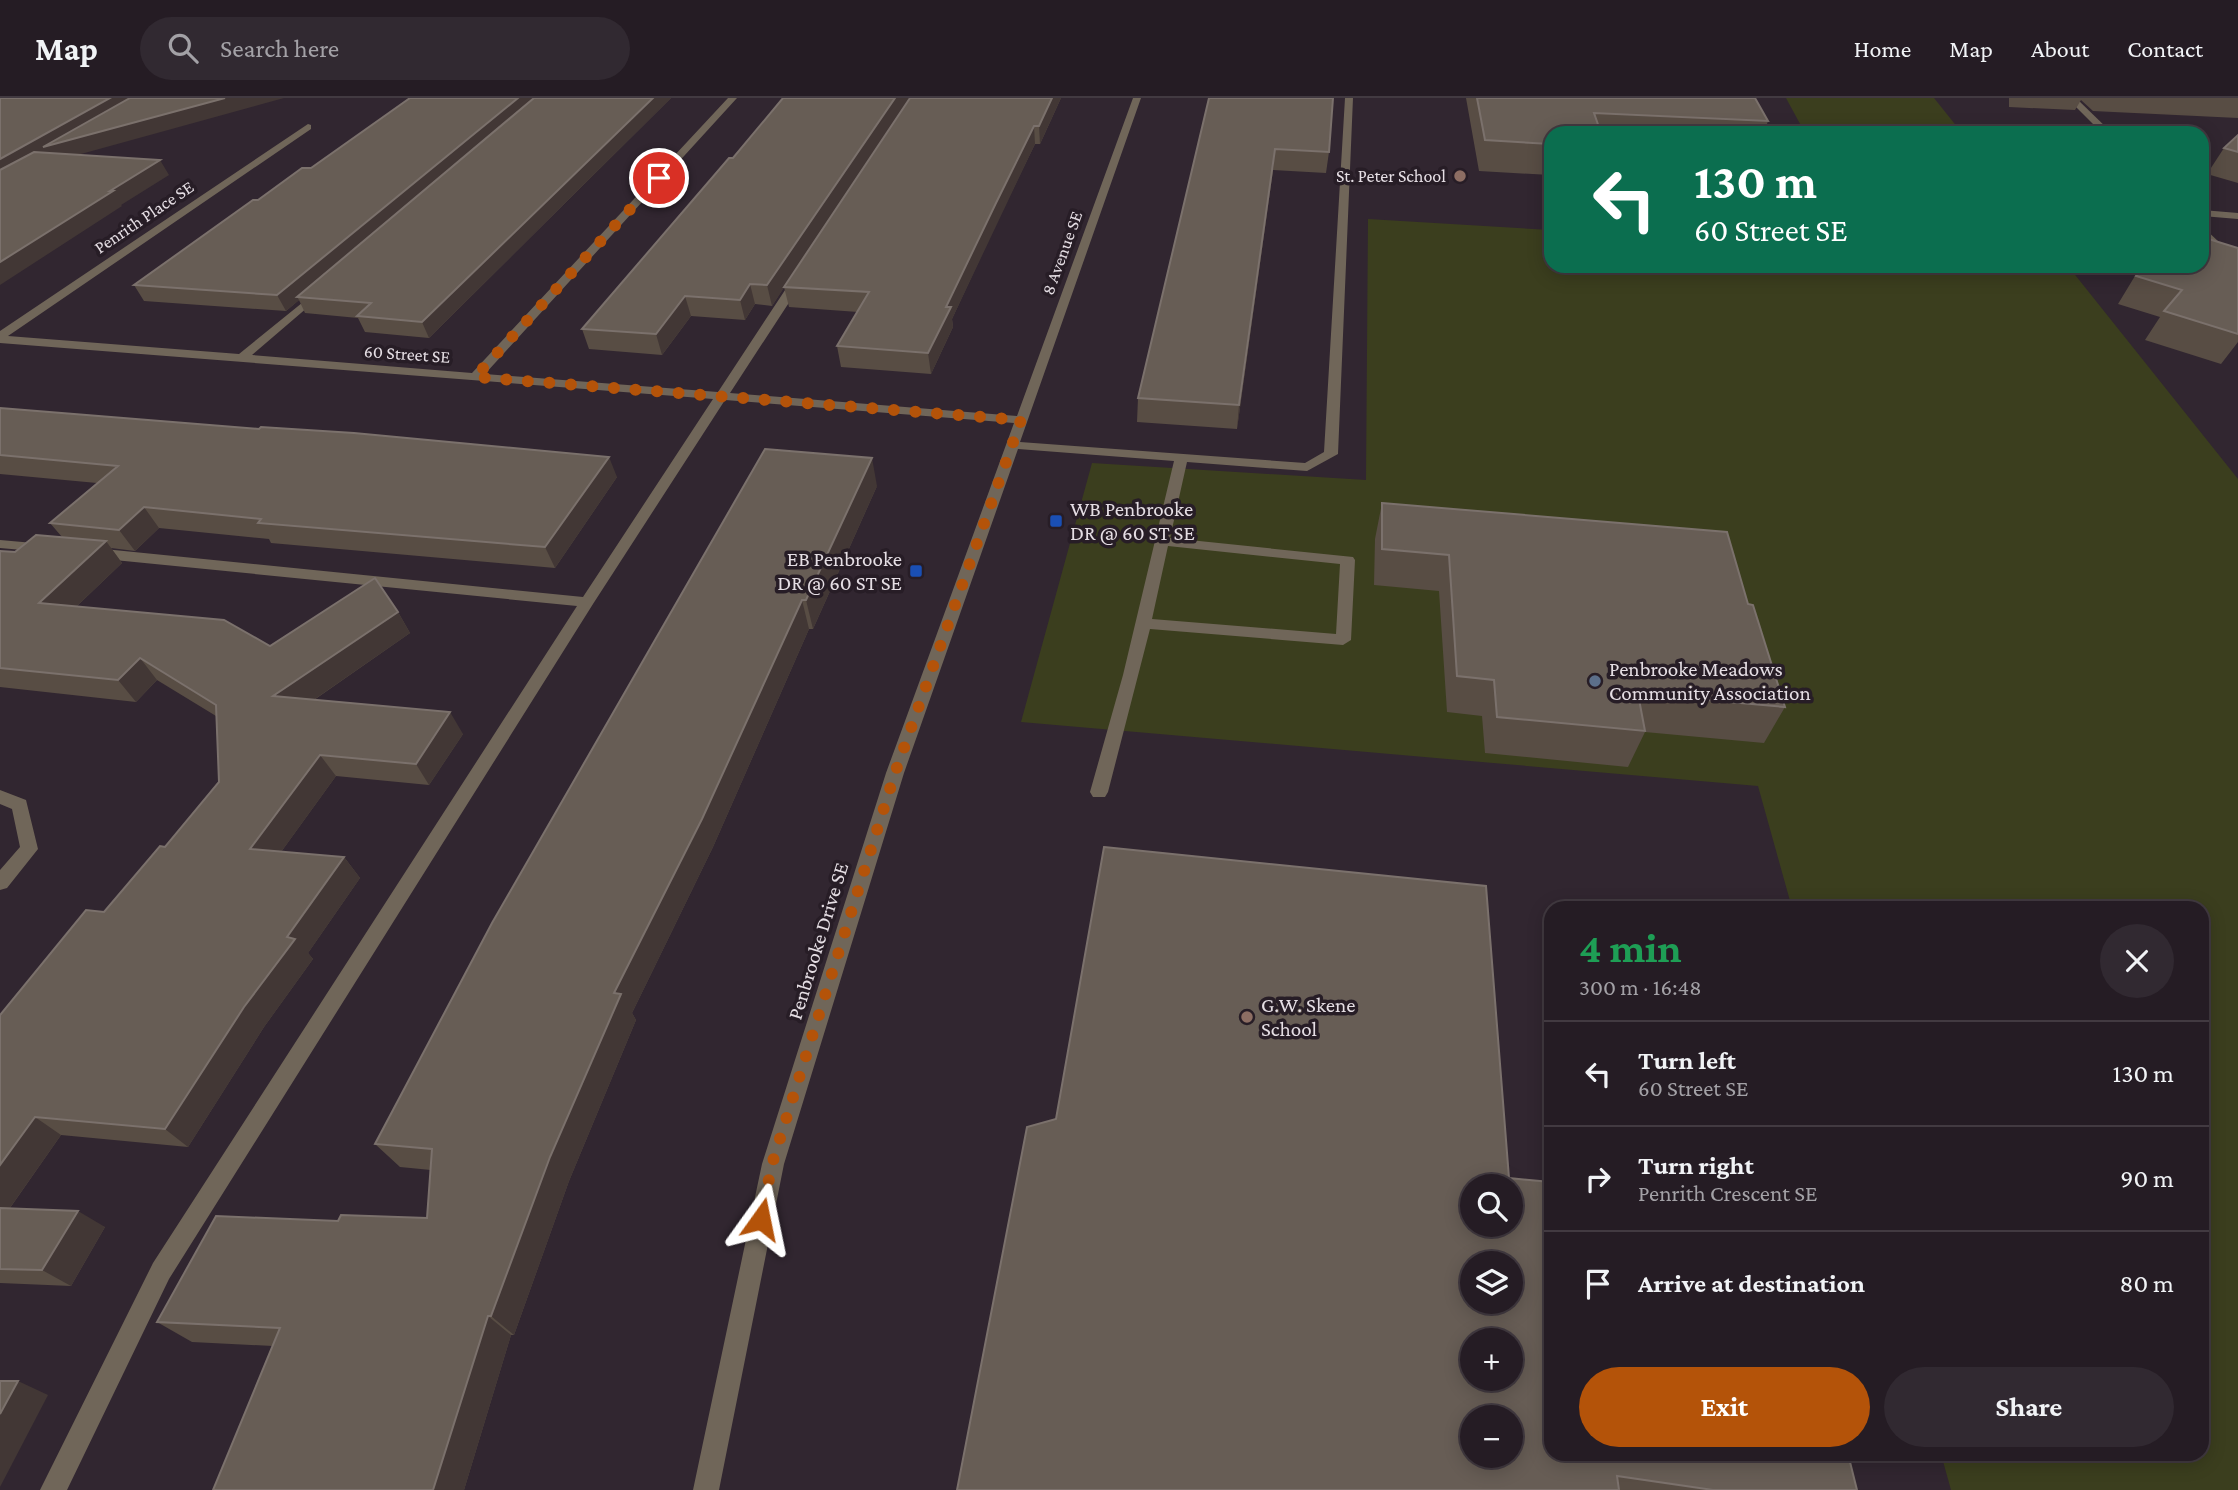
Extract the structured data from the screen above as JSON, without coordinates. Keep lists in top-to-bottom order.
{
  "streets": {
    "street": [
      "Penrith Place SE",
      "8 Avenue SE",
      "60 Street SE",
      "Penbrooke Drive SE"
    ]
  },
  "crossings": [
    ["Penrith Place SE", "60 Street SE"],
    ["8 Avenue SE", "60 Street SE"],
    ["8 Avenue SE", "Penbrooke Drive SE"],
    ["60 Street SE", "Penbrooke Drive SE"]
  ],
  "places": {
    "other": ["St. Peter School", "Penbrooke Meadows Community Association", "G.W. Skene School"],
    "transit": ["WB Penbrooke DR @ 60 ST SE", "EB Penbrooke DR @ 60 ST SE"]
  },
  "page": {
    "header": "Map",
    "search": "Search here",
    "nav": [
      "Home",
      "Map",
      "About",
      "Contact"
    ],
    "turn": ["130 m", "60 Street SE"],
    "heading": ["4 min", "300 m · 16:48"],
    "list": [
      {
        "name": "Turn left",
        "note": "60 Street SE",
        "value": "130 m"
      },
      {
        "name": "Turn right",
        "note": "Penrith Crescent SE",
        "value": "90 m"
      },
      {
        "name": "Arrive at destination",
        "value": "80 m"
      }
    ],
    "map_buttons": ["+", "−"],
    "buttons": ["Exit", "Share"]
  }
}
